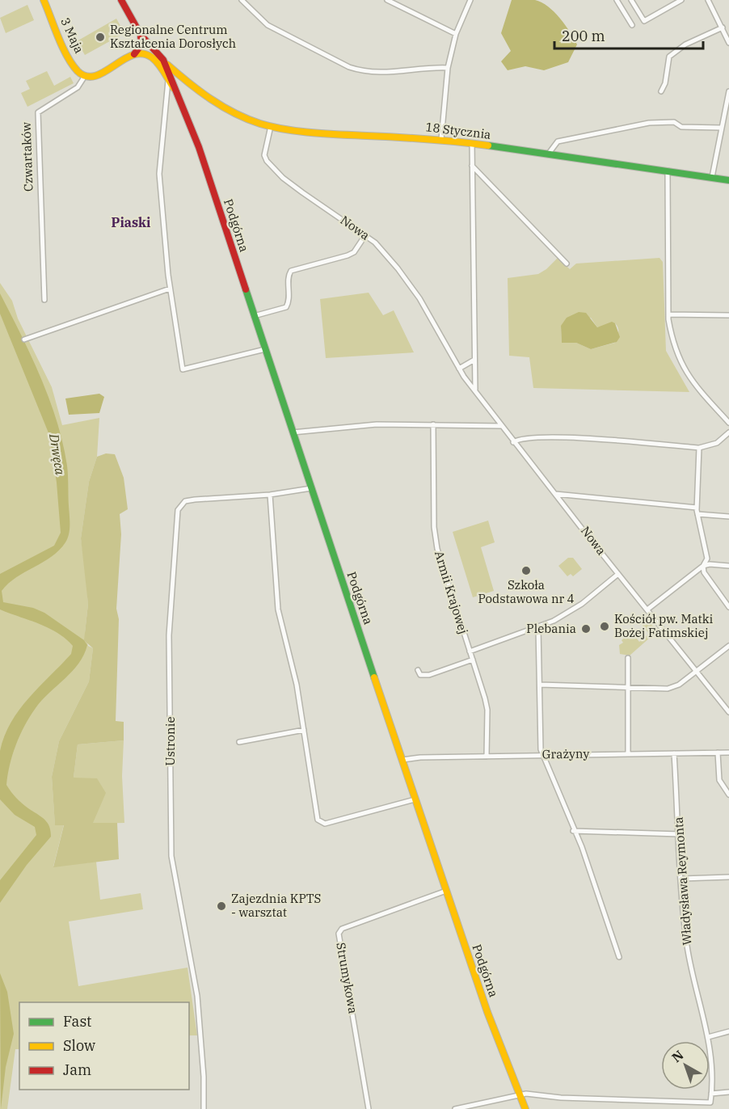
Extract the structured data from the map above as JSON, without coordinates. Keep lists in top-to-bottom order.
{
  "streets": {
    "main road": [
      "3 Maja",
      "18 Stycznia",
      "Czwartaków",
      "Podgórna"
    ],
    "street": [
      "Nowa",
      "Armii Krajowej",
      "Ustronie",
      "Grażyny",
      "Władysława Reymonta",
      "Strumykowa"
    ]
  },
  "crossings": [
    ["3 Maja", "Czwartaków"],
    ["18 Stycznia", "Podgórna"],
    ["18 Stycznia", "Nowa"],
    ["Podgórna", "Ustronie"],
    ["Podgórna", "Grażyny"],
    ["Podgórna", "Strumykowa"],
    ["Armii Krajowej", "Grażyny"],
    ["Grażyny", "Władysława Reymonta"]
  ],
  "districts": ["Piaski"],
  "water": ["Drwęca"],
  "places": [
    "Regionalne Centrum Kształcenia Dorosłych",
    "Szkoła Podstawowa nr 4",
    "Kościół pw. Matki Bożej Fatimskiej",
    "Plebania",
    "Zajezdnia KPTS - warsztat"
  ],
  "legend": ["Fast", "Slow", "Jam"],
  "scale_bar": "200 m",
  "north": "top left"
}
